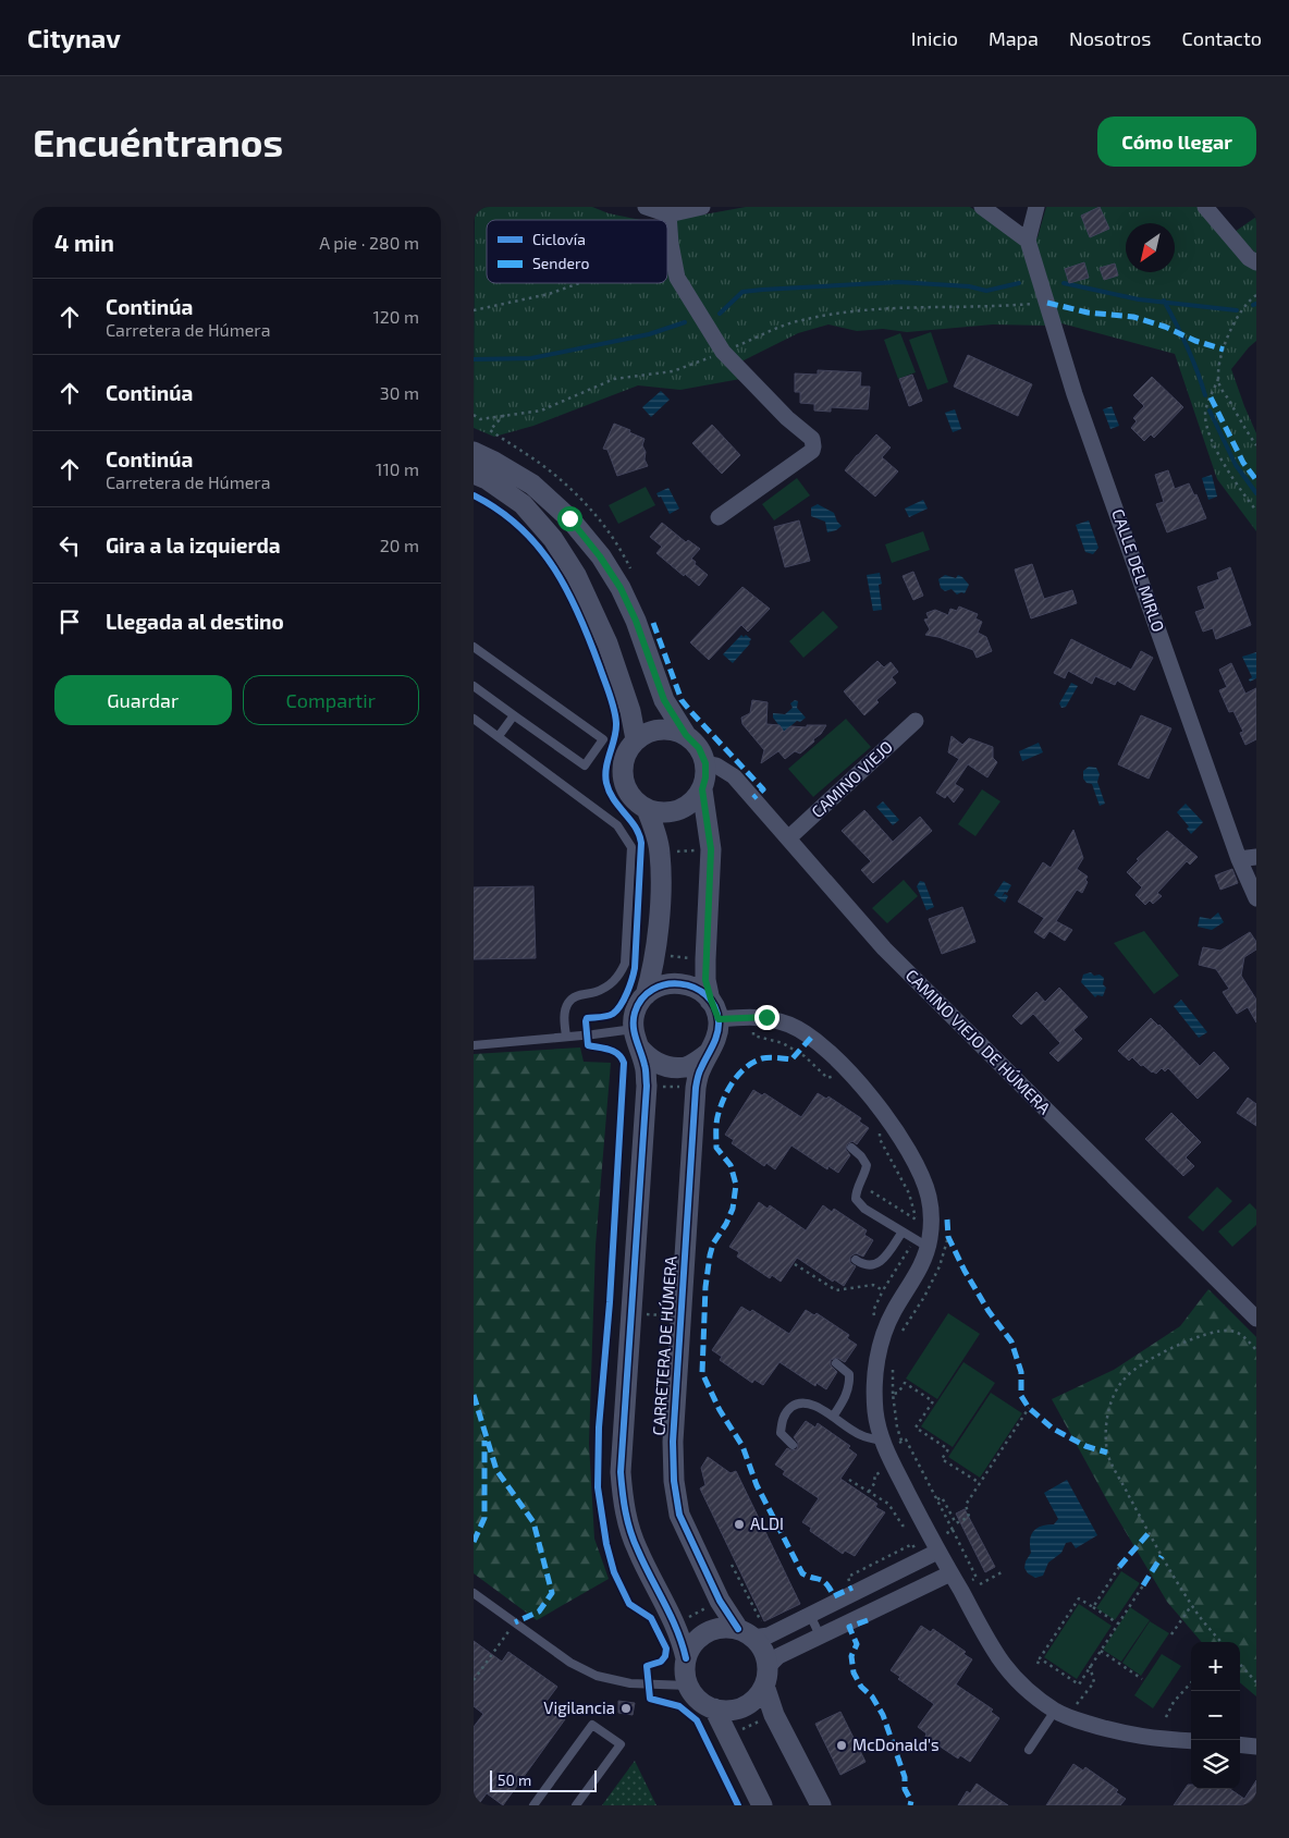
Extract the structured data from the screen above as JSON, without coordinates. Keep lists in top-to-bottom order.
{
  "streets": {
    "street": [
      "CALLE DEL MIRLO",
      "CAMINO VIEJO",
      "CAMINO VIEJO DE HÚMERA",
      "CARRETERA DE HÚMERA"
    ]
  },
  "crossings": [
    ["CAMINO VIEJO", "CAMINO VIEJO DE HÚMERA"]
  ],
  "places": ["ALDI", "Vigilancia", "McDonald's"],
  "legend": ["Ciclovía", "Sendero"],
  "scale_bar": "50 m",
  "north": "bottom left",
  "page": {
    "header": "Citynav",
    "nav": [
      "Inicio",
      "Mapa",
      "Nosotros",
      "Contacto"
    ],
    "buttons": [
      "Cómo llegar",
      ["Guardar", "Compartir"]
    ],
    "title": "Encuéntranos",
    "heading": ["4 min", "A pie · 280 m"],
    "list": [
      ["Continúa", "Carretera de Húmera", "120 m"],
      ["Continúa", "30 m"],
      ["Continúa", "Carretera de Húmera", "110 m"],
      ["Gira a la izquierda", "20 m"],
      "Llegada al destino"
    ],
    "map_buttons": ["+", "−"],
    "scale": "50 m"
  }
}
